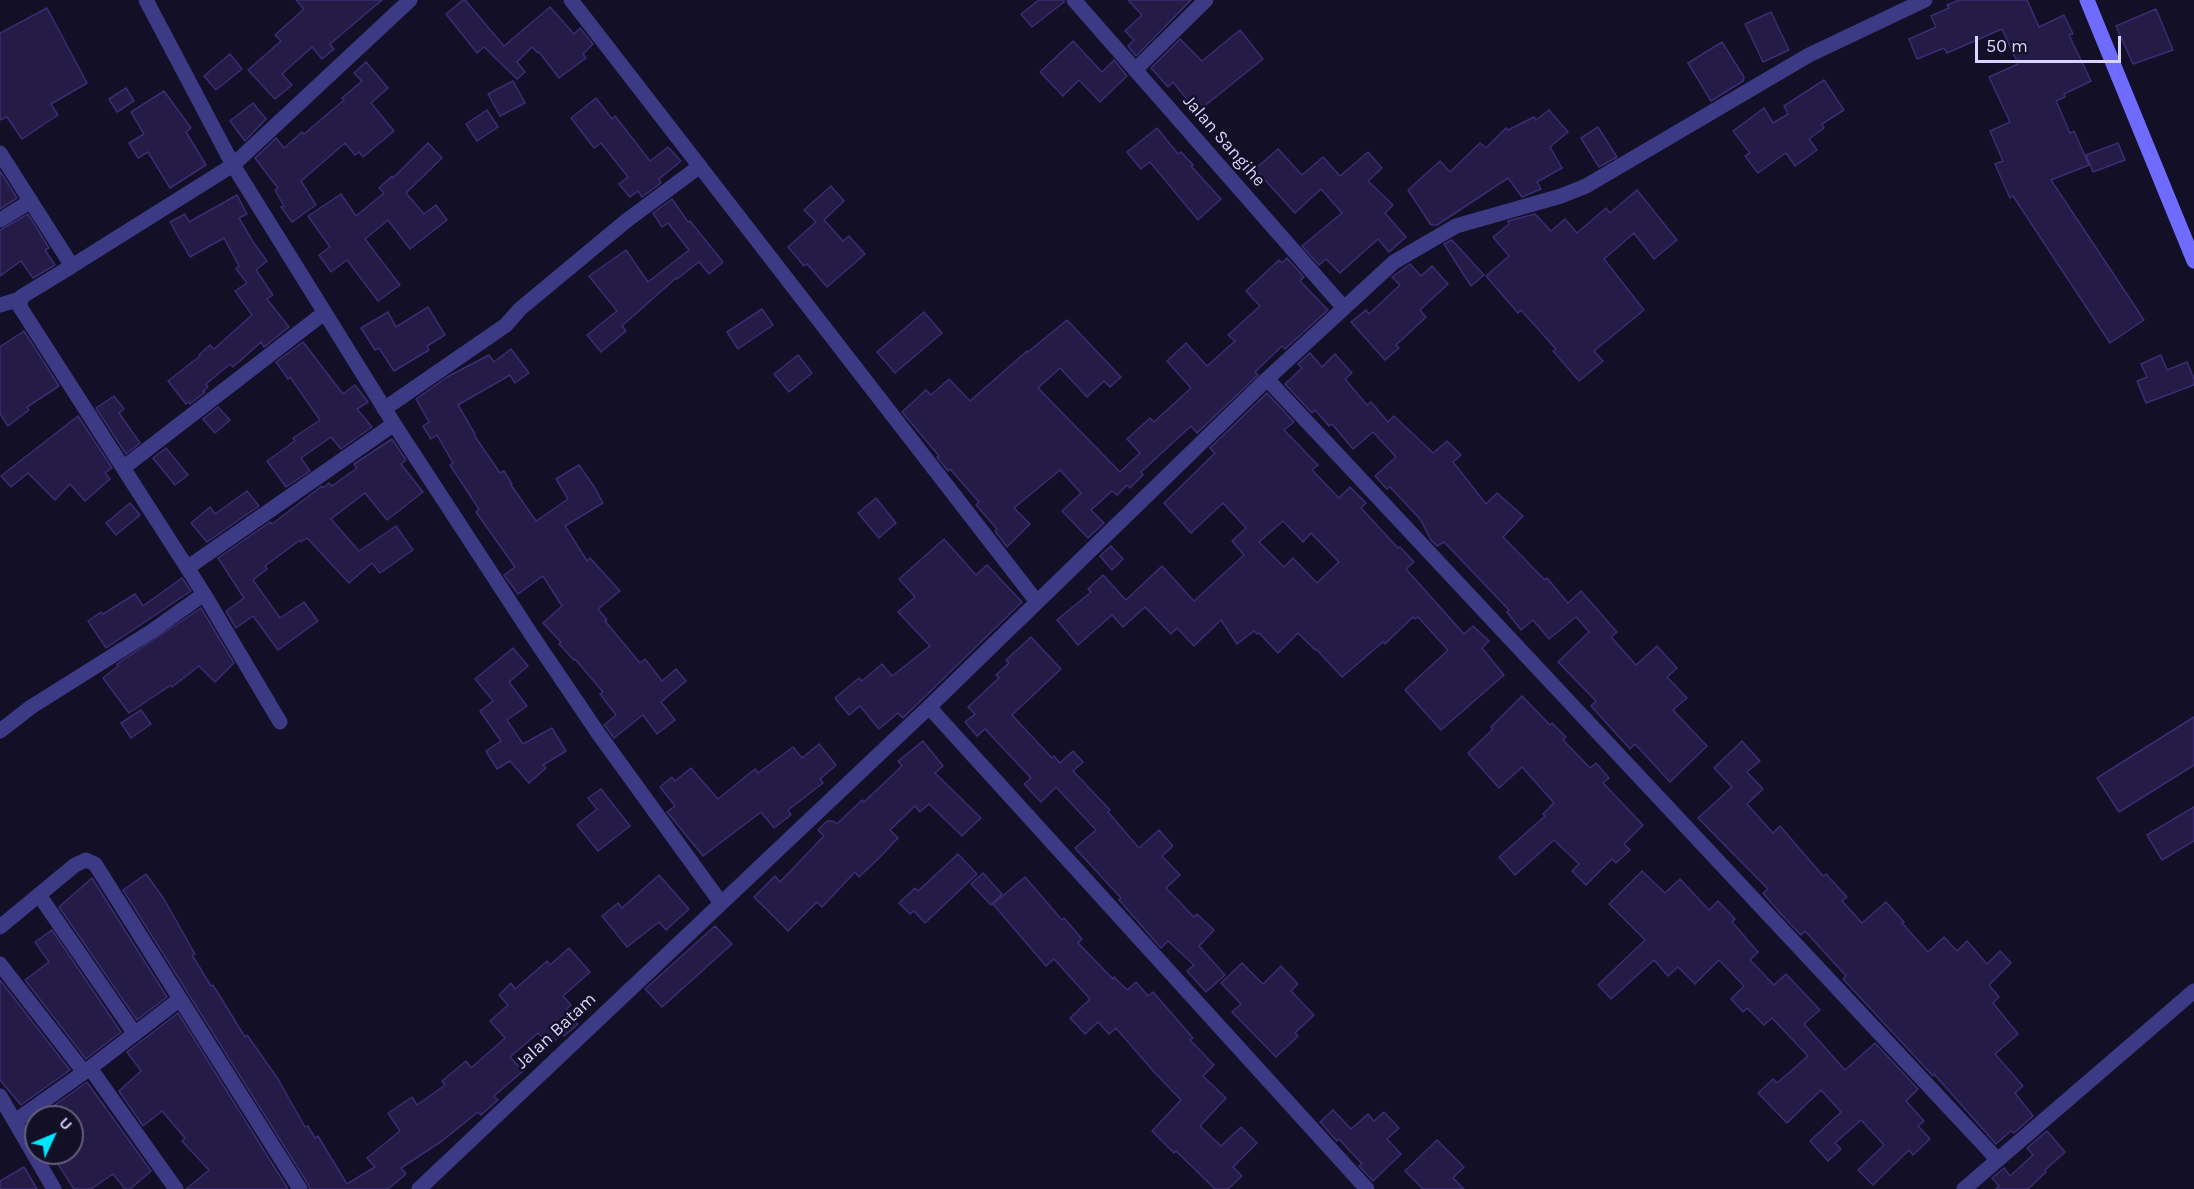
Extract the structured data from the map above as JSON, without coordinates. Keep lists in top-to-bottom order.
{
  "streets": {
    "street": ["Jalan Sangihe", "Jalan Batam"]
  },
  "crossings": [
    ["Jalan Sangihe", "Jalan Batam"]
  ],
  "scale_bar": "50 m",
  "north": "top right"
}
